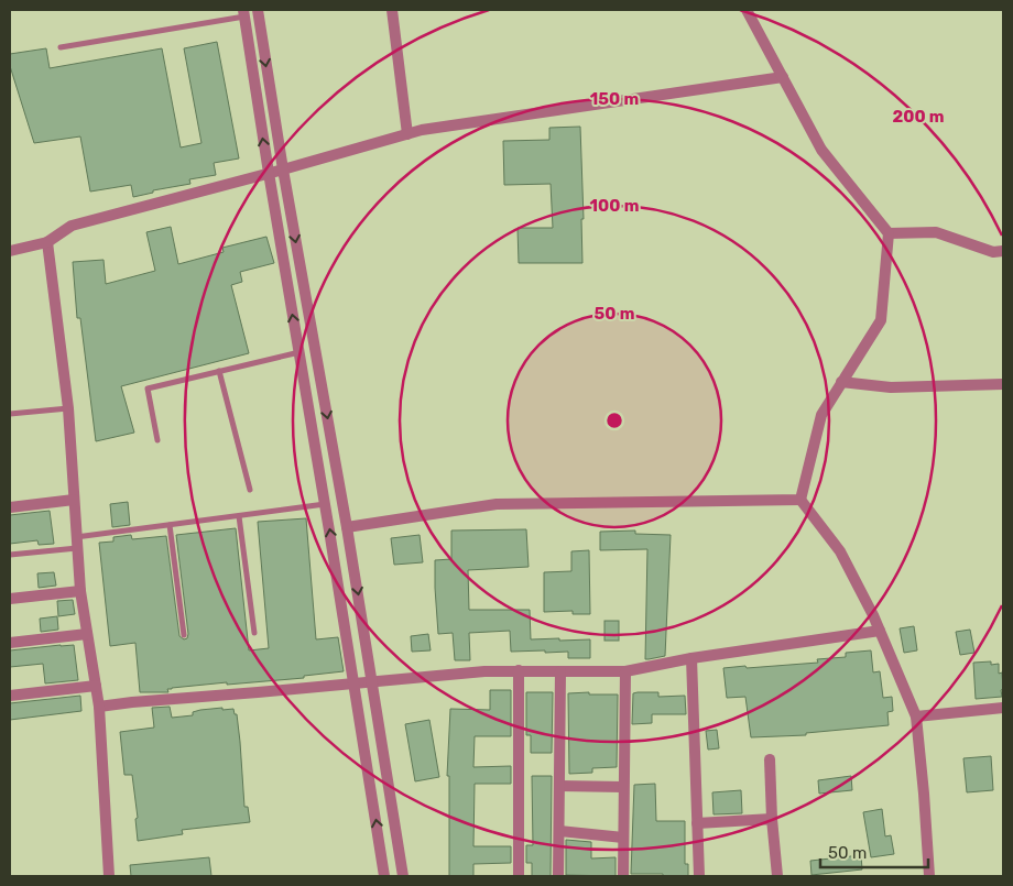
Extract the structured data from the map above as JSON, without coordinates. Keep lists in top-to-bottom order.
{
  "scale_bar": "50 m",
  "rings": [
    "150 m",
    "200 m",
    "100 m",
    "50 m"
  ]
}
